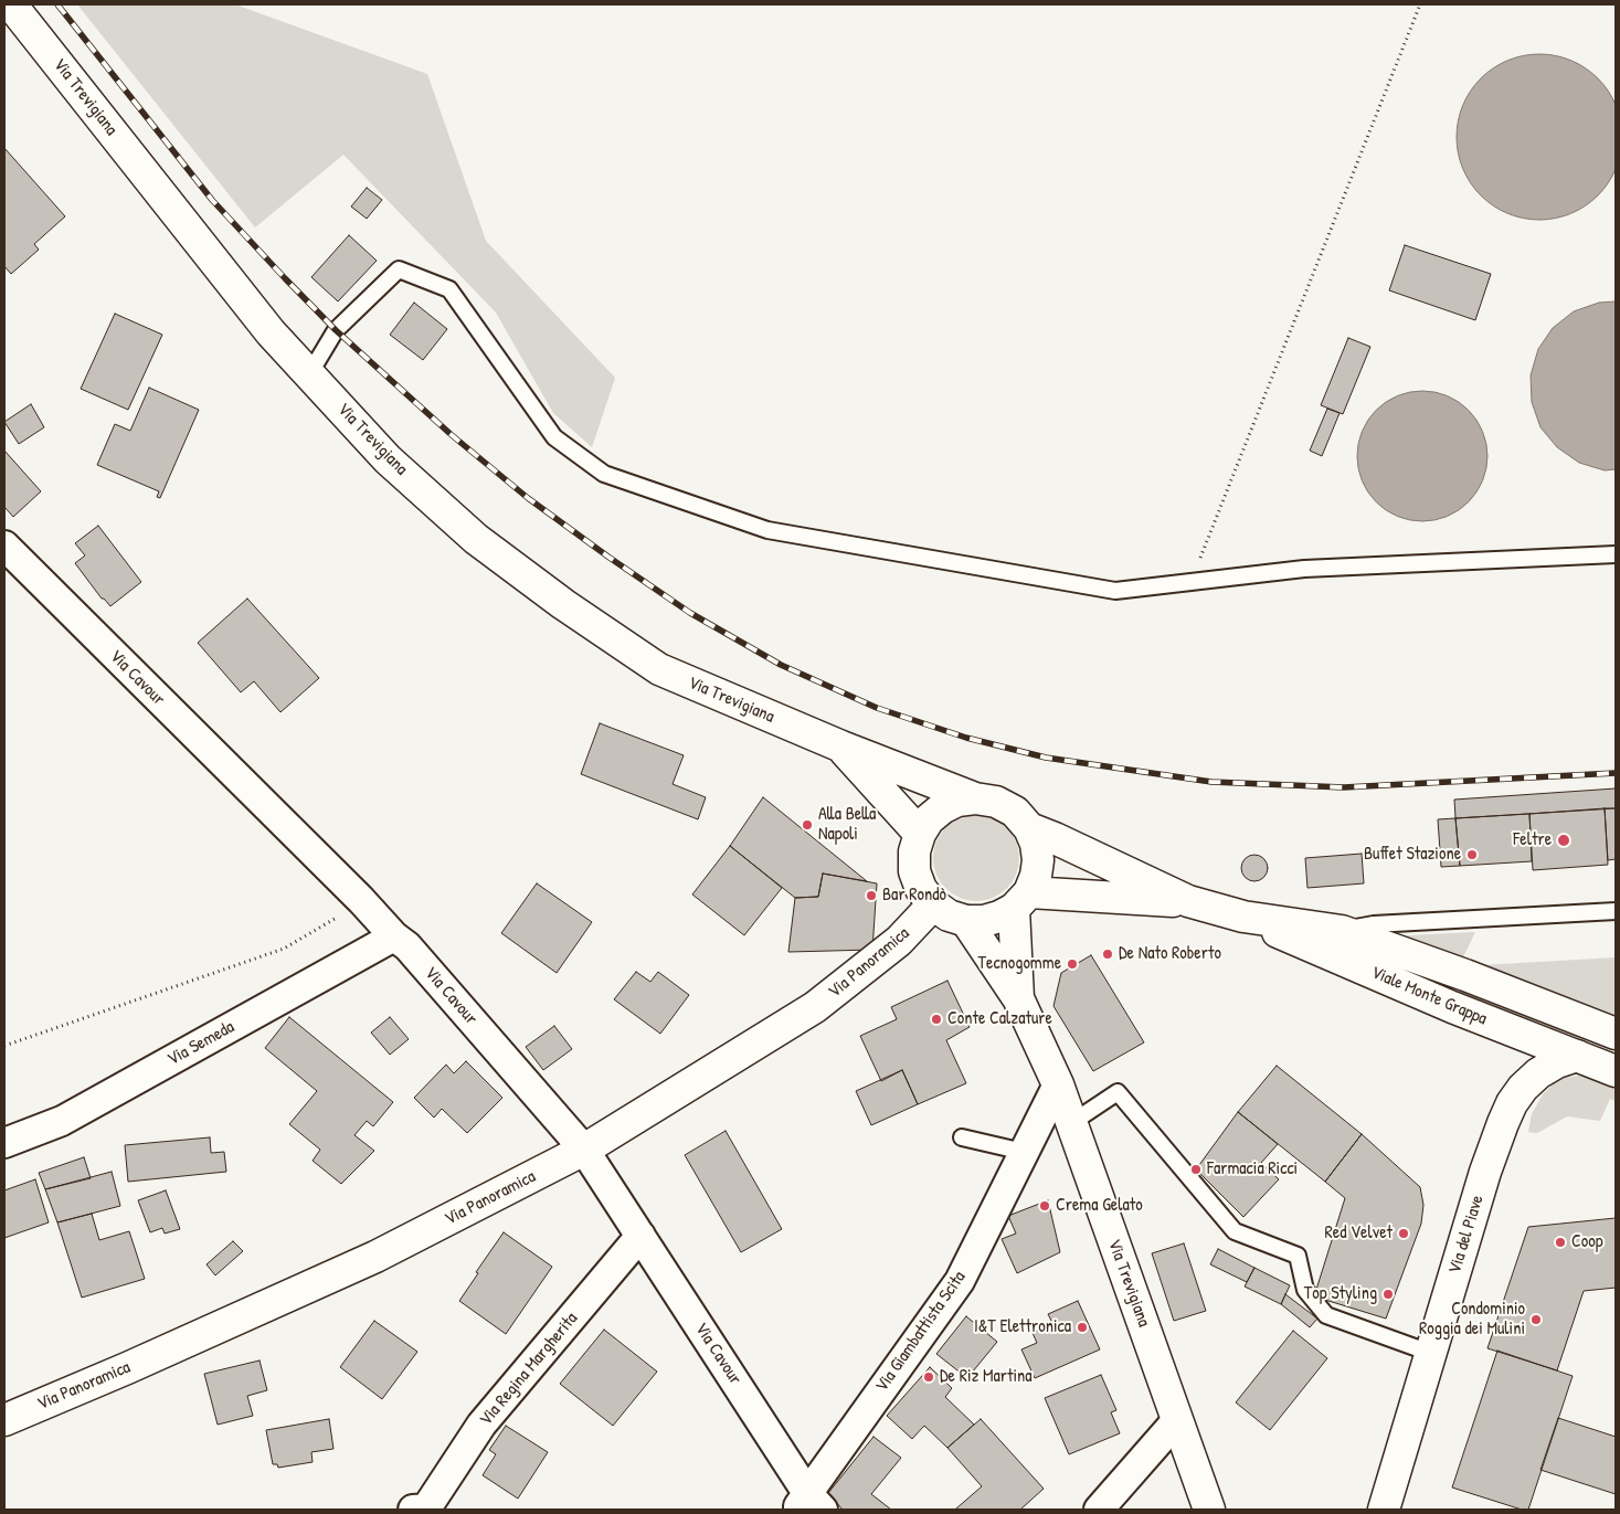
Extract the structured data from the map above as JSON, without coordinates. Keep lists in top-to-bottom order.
{
  "streets": {
    "main road": [
      "Via Trevigiana",
      "Via Panoramica",
      "Viale Monte Grappa",
      "Via del Piave"
    ],
    "street": [
      "Via Cavour",
      "Via Semeda",
      "Via Giambattista Scita",
      "Via Regina Margherita"
    ]
  },
  "crossings": [
    ["Via Trevigiana", "Via Panoramica"],
    ["Via Trevigiana", "Viale Monte Grappa"],
    ["Via Trevigiana", "Via Giambattista Scita"],
    ["Via Cavour", "Via Panoramica"],
    ["Via Cavour", "Via Semeda"],
    ["Via Cavour", "Via Giambattista Scita"],
    ["Via Cavour", "Via Regina Margherita"],
    ["Via Panoramica", "Viale Monte Grappa"],
    ["Viale Monte Grappa", "Via del Piave"]
  ],
  "places": [
    "Alla Bella Napoli",
    "Feltre",
    "Buffet Stazione",
    "Bar Rondò",
    "De Nato Roberto",
    "Tecnogomme",
    "Conte Calzature",
    "Farmacia Ricci",
    "Crema Gelato",
    "Red Velvet",
    "Coop",
    "Top Styling",
    "Condominio Roggia dei Mulini",
    "I&T Elettronica",
    "De Riz Martina"
  ]
}
